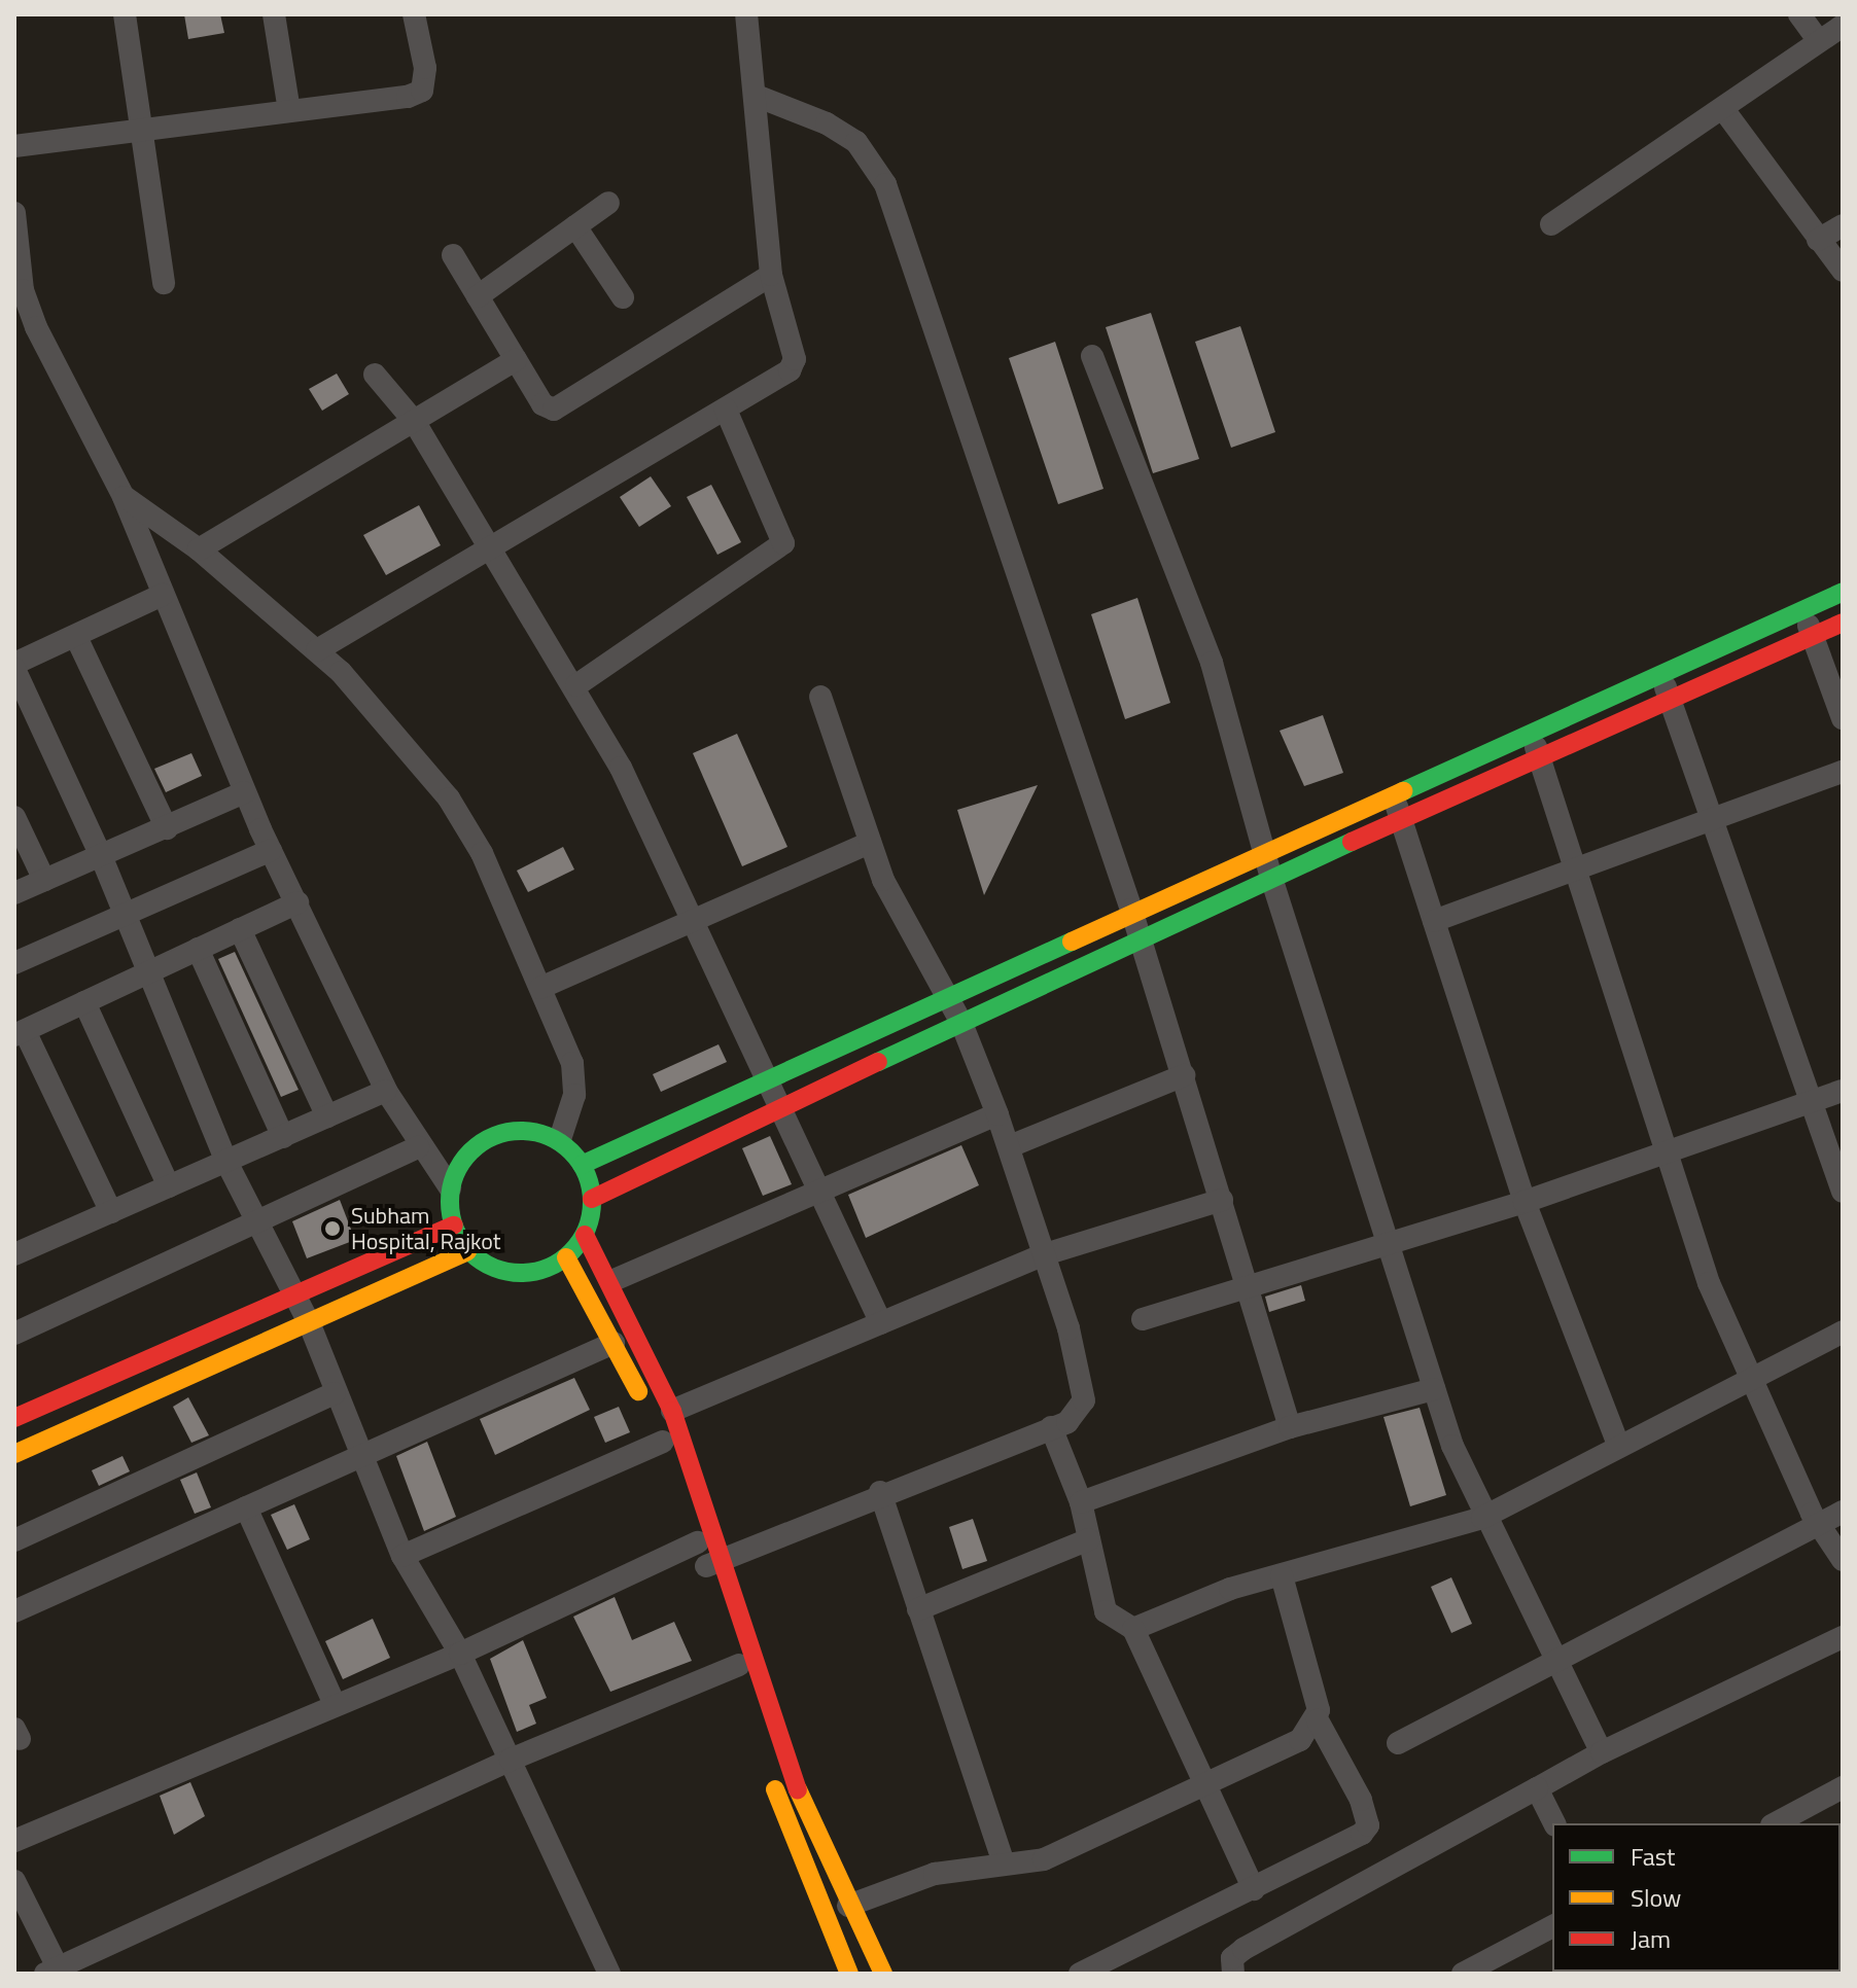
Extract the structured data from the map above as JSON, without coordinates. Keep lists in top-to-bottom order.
{
  "places": ["Subham Hospital, Rajkot"],
  "legend": ["Fast", "Slow", "Jam"]
}
